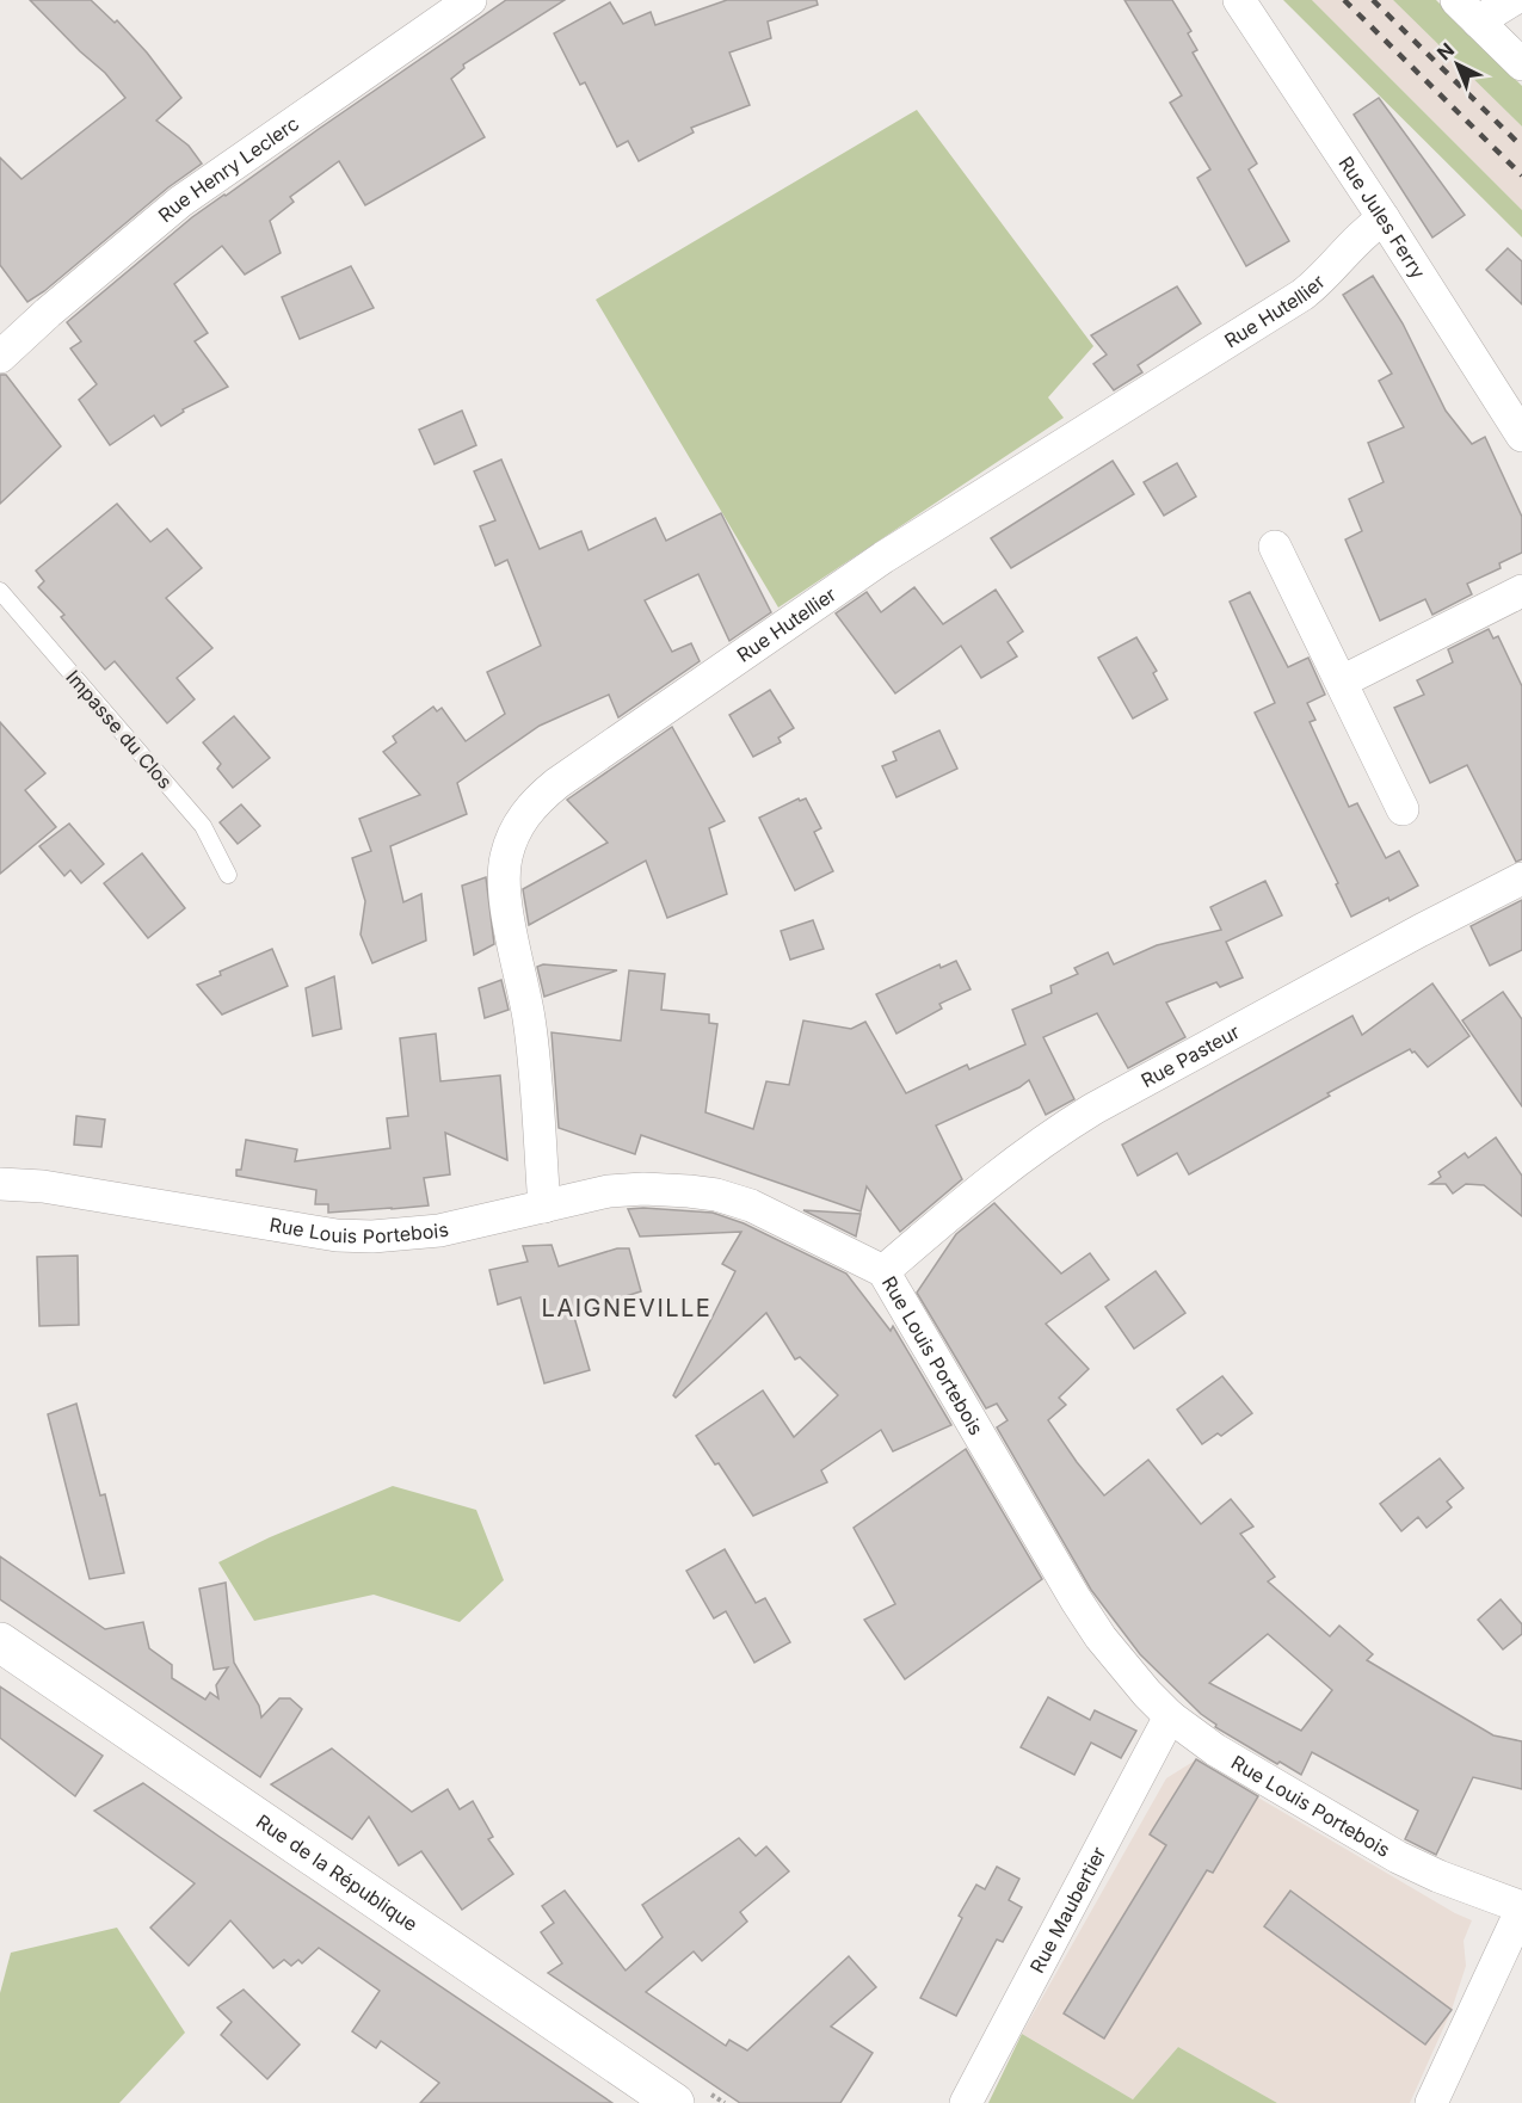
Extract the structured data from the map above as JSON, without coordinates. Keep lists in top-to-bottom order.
{
  "streets": {
    "main road": ["Rue de la République"],
    "street": [
      "Rue Henry Leclerc",
      "Rue Jules Ferry",
      "Rue Hutellier",
      "Rue Pasteur",
      "Rue Louis Portebois",
      "Rue Maubertier"
    ],
    "lane": ["Impasse du Clos"]
  },
  "crossings": [
    ["Rue Jules Ferry", "Rue Hutellier"],
    ["Rue Hutellier", "Rue Louis Portebois"],
    ["Rue Pasteur", "Rue Louis Portebois"],
    ["Rue Louis Portebois", "Rue Maubertier"]
  ],
  "districts": ["LAIGNEVILLE"],
  "north": "top left"
}
